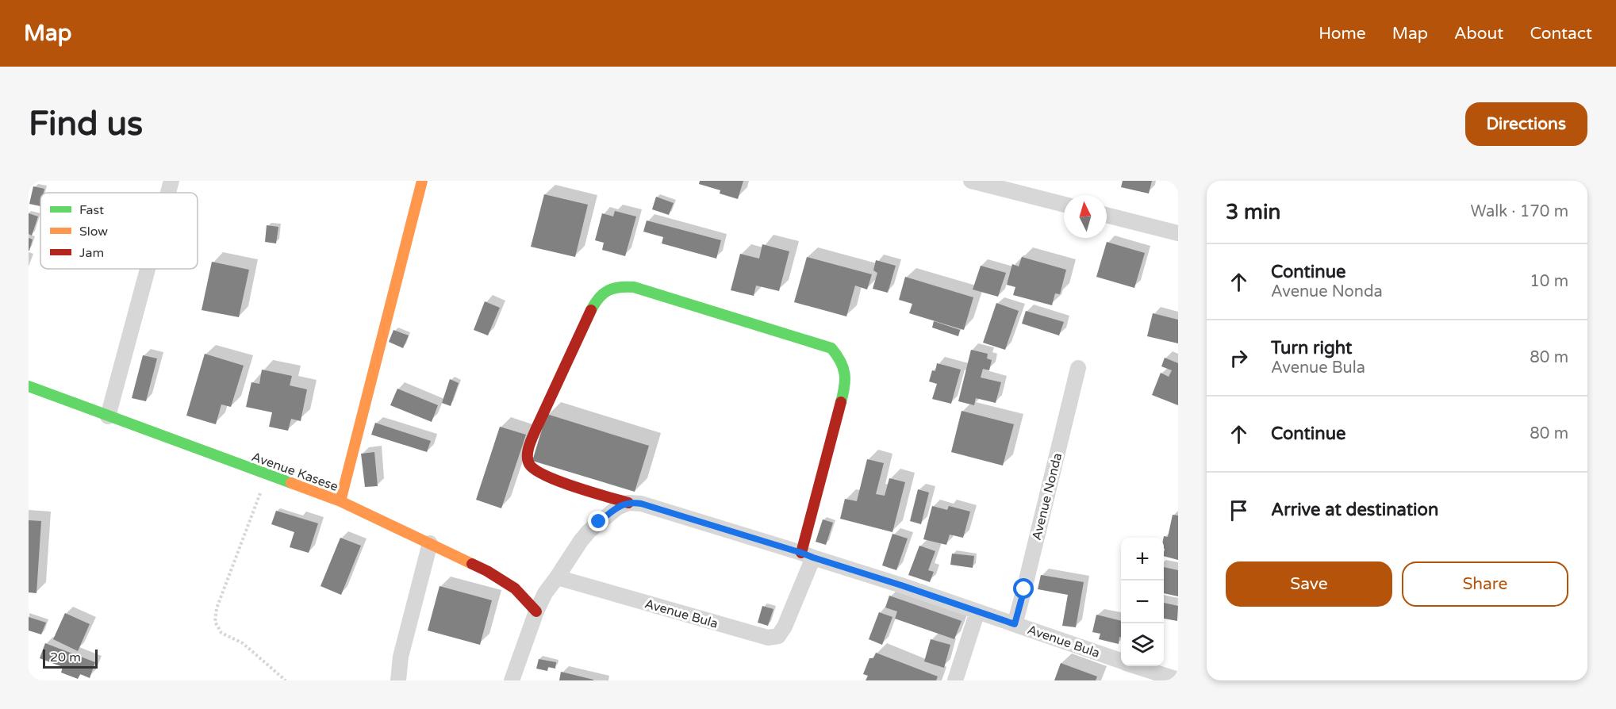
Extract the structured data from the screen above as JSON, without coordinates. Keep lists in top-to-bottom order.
{
  "streets": {
    "street": ["Avenue Kasese", "Avenue Nonda", "Avenue Bula"]
  },
  "crossings": [
    ["Avenue Nonda", "Avenue Bula"]
  ],
  "legend": ["Fast", "Slow", "Jam"],
  "scale_bar": "20 m",
  "north": "top",
  "page": {
    "header": "Map",
    "nav": [
      "Home",
      "Map",
      "About",
      "Contact"
    ],
    "buttons": [
      "Directions",
      ["Save", "Share"]
    ],
    "title": "Find us",
    "heading": ["3 min", "Walk · 170 m"],
    "list": [
      ["Continue", "Avenue Nonda", "10 m"],
      ["Turn right", "Avenue Bula", "80 m"],
      ["Continue", "80 m"],
      "Arrive at destination"
    ],
    "map_buttons": ["+", "−"],
    "scale": "20 m"
  }
}
